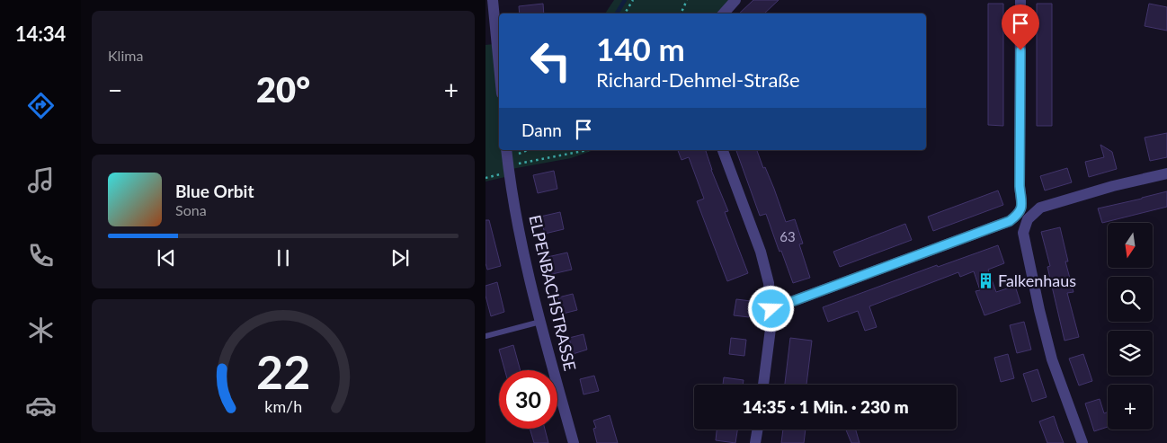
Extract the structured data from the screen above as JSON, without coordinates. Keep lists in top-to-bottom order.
{
  "streets": {
    "street": ["ELPENBACHSTRASSE"]
  },
  "places": {
    "building": ["Falkenhaus"]
  },
  "house_numbers": ["63"],
  "north": "bottom",
  "page": {
    "tabs": "14:34",
    "tile": "Klima",
    "turn": ["140 m", "Richard-Dehmel-Straße"],
    "heat": ["−", "20°", "+"],
    "then": "Dann",
    "song": ["Blue Orbit", "Sona"],
    "map_buttons": "+",
    "limit": "30",
    "trip": "14:35 · 1 Min. · 230 m",
    "gauge": ["22", "km/h"]
  }
}
